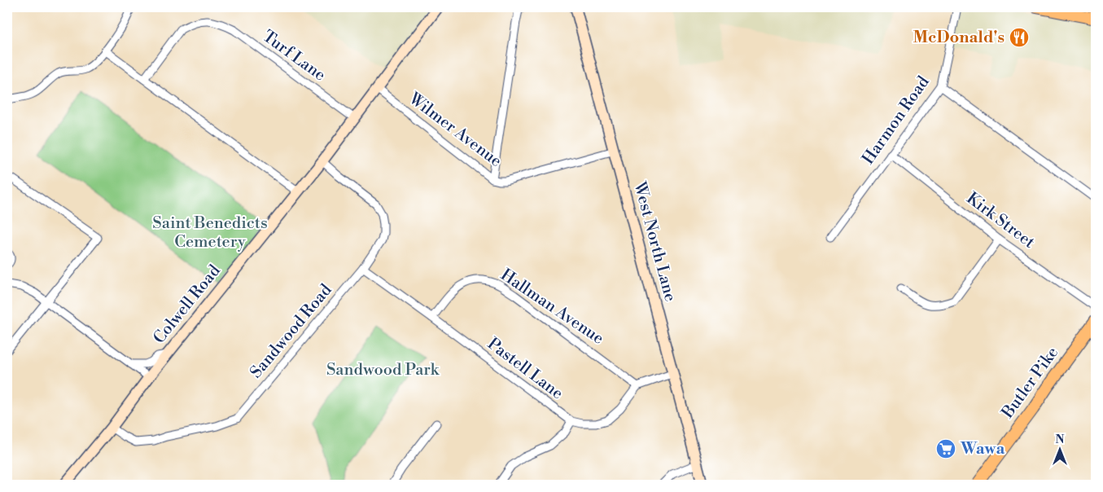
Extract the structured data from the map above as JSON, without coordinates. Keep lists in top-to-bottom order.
{
  "streets": {
    "main road": ["Butler Pike"],
    "street": [
      "Turf Lane",
      "Harmon Road",
      "Wilmer Avenue",
      "Kirk Street",
      "West North Lane",
      "Colwell Road",
      "Hallman Avenue",
      "Sandwood Road",
      "Pastell Lane"
    ]
  },
  "crossings": [
    ["Turf Lane", "Colwell Road"],
    ["Harmon Road", "Kirk Street"],
    ["Wilmer Avenue", "West North Lane"],
    ["Wilmer Avenue", "Colwell Road"],
    ["Colwell Road", "Sandwood Road"],
    ["Hallman Avenue", "Pastell Lane"],
    ["Sandwood Road", "Pastell Lane"]
  ],
  "parks": ["Saint Benedicts Cemetery", "Sandwood Park"],
  "places": {
    "restaurant": ["McDonald's"],
    "supermarket": ["Wawa"]
  },
  "north": "top"
}
